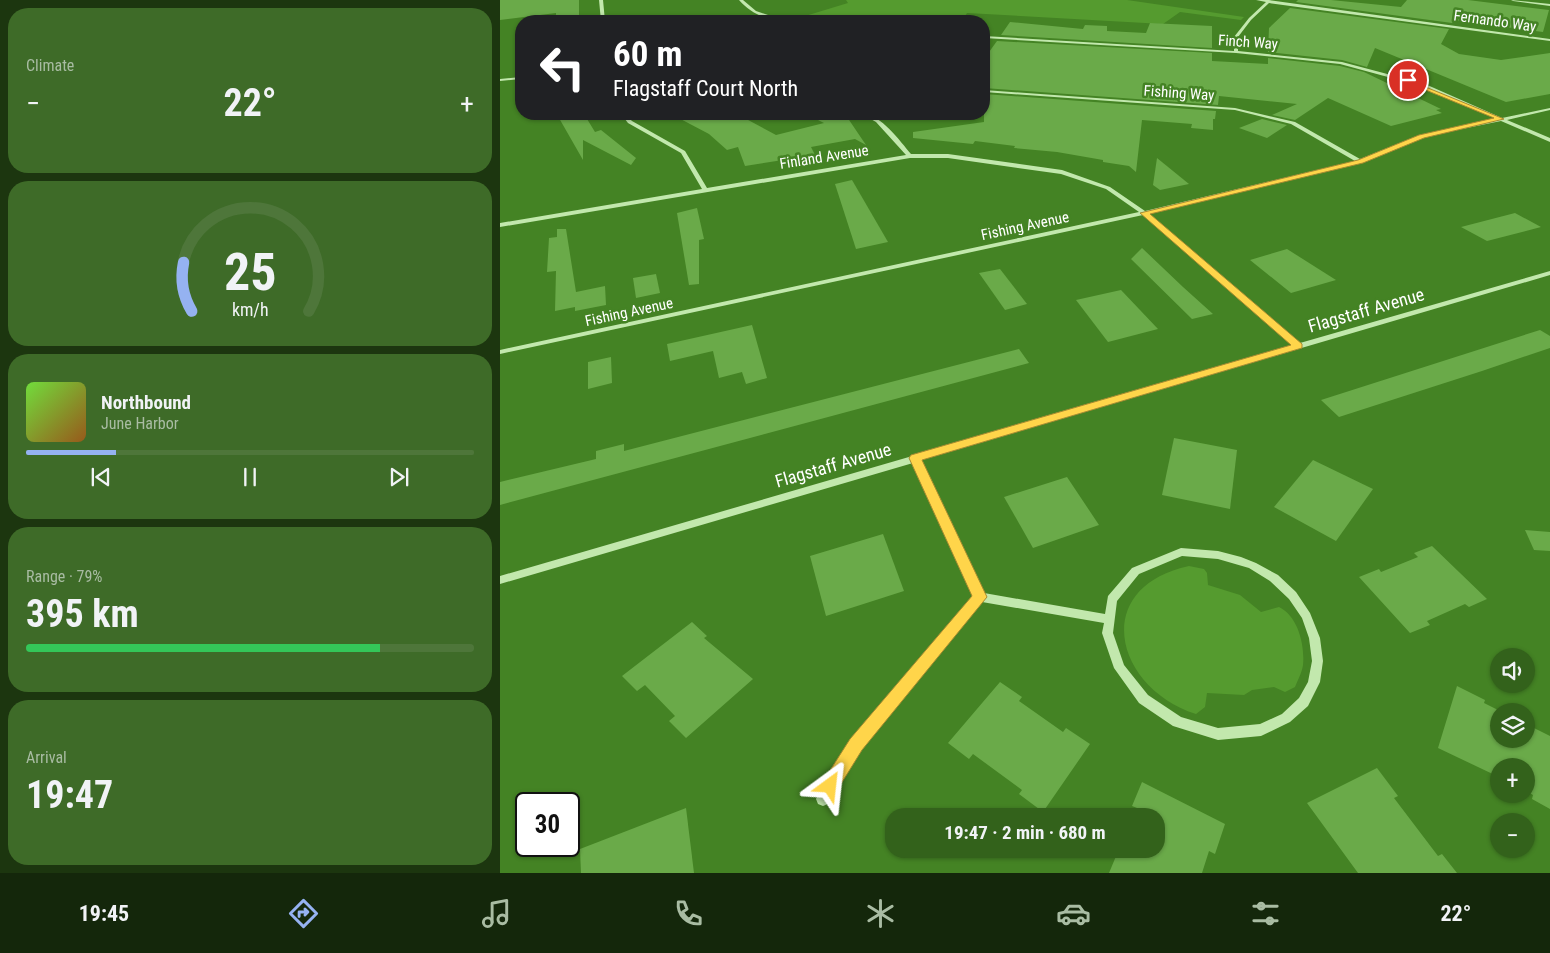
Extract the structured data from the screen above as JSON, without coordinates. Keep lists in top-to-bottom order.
{
  "streets": {
    "street": [
      "Fernando Way",
      "Finch Way",
      "Fishing Way",
      "Finland Avenue",
      "Fishing Avenue",
      "Flagstaff Avenue"
    ]
  },
  "crossings": [
    ["Finch Way", "Fishing Avenue"],
    ["Fishing Way", "Fishing Avenue"],
    ["Finland Avenue", "Fishing Avenue"],
    ["Finland Avenue", "Flagstaff Avenue"]
  ],
  "page": {
    "tile": [
      "Climate",
      ["Range · 79%", "395 km"],
      ["Arrival", "19:47"]
    ],
    "turn": ["60 m", "Flagstaff Court North"],
    "heat": ["−", "22°", "+"],
    "song": ["Northbound", "June Harbor"],
    "map_buttons": ["+", "−"],
    "limit": "30",
    "trip": "19:47 · 2 min · 680 m",
    "tabs": ["19:45", "22°"],
    "gauge": ["25", "km/h"]
  }
}
